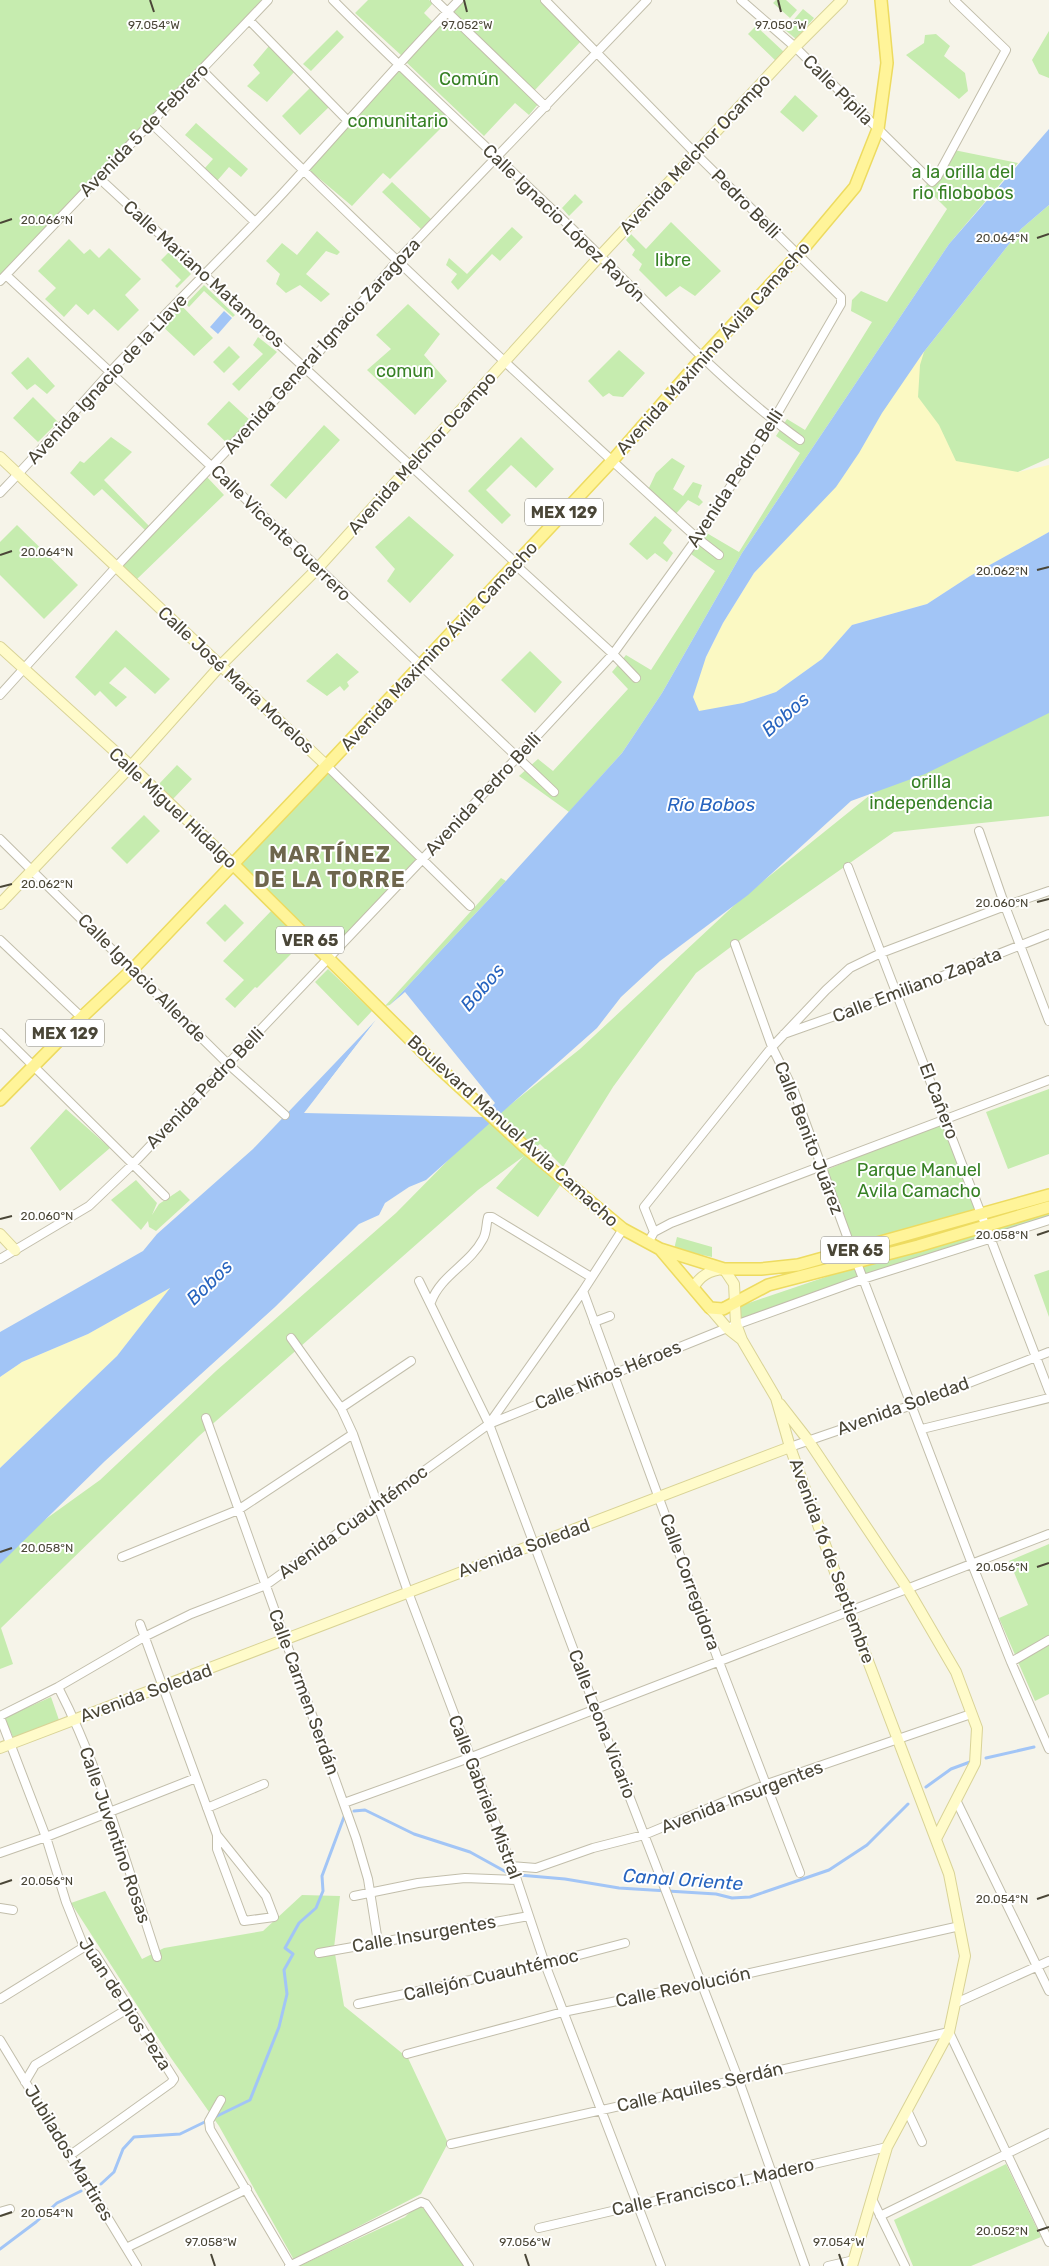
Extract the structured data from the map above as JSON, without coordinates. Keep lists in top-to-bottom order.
{
  "streets": {
    "main road": [
      "Avenida Melchor Ocampo",
      "Avenida Maximino Ávila Camacho",
      "MEX 129",
      "Calle José María Morelos",
      "Calle Miguel Hidalgo",
      "VER 65",
      "Boulevard Manuel Ávila Camacho",
      "Avenida Soledad",
      "Avenida 16 de Septiembre"
    ],
    "street": [
      "Calle Pípila",
      "Avenida 5 de Febrero",
      "Pedro Belli",
      "Calle Ignacio López Rayón",
      "Calle Mariano Matamoros",
      "Avenida General Ignacio Zaragoza",
      "Avenida Ignacio de la Llave",
      "Avenida Pedro Belli",
      "Calle Vicente Guerrero",
      "Calle Ignacio Allende",
      "Calle Emiliano Zapata",
      "El Cañero",
      "Calle Benito Juárez",
      "Calle Niños Héroes",
      "Avenida Cuauhtémoc",
      "Calle Corregidora",
      "Calle Carmen Serdán",
      "Calle Leona Vicario",
      "Calle Gabriela Mistral",
      "Avenida Insurgentes",
      "Calle Juventino Rosas",
      "Calle Insurgentes",
      "Callejón Cuauhtémoc",
      "Calle Revolución",
      "Juan de Dios Peza",
      "Calle Aquiles Serdán",
      "Jubilados Martires",
      "Calle Francisco I. Madero"
    ]
  },
  "crossings": [
    ["Calle Pípila", "Avenida Melchor Ocampo"],
    ["Calle Pípila", "Avenida Maximino Ávila Camacho"],
    ["Avenida 5 de Febrero", "Calle Mariano Matamoros"],
    ["Avenida 5 de Febrero", "Calle Vicente Guerrero"],
    ["Avenida Melchor Ocampo", "Pedro Belli"],
    ["Avenida Melchor Ocampo", "Calle Ignacio López Rayón"],
    ["Avenida Melchor Ocampo", "Calle Mariano Matamoros"],
    ["Avenida Melchor Ocampo", "Calle Vicente Guerrero"],
    ["Avenida Melchor Ocampo", "Calle José María Morelos"],
    ["Avenida Melchor Ocampo", "Calle Miguel Hidalgo"],
    ["Avenida Melchor Ocampo", "Calle Ignacio Allende"],
    ["Pedro Belli", "Avenida General Ignacio Zaragoza"],
    ["Pedro Belli", "Avenida Maximino Ávila Camacho"],
    ["Pedro Belli", "Avenida Pedro Belli"],
    ["Calle Ignacio López Rayón", "Avenida General Ignacio Zaragoza"],
    ["Calle Ignacio López Rayón", "Avenida Maximino Ávila Camacho"],
    ["Calle Ignacio López Rayón", "Avenida Ignacio de la Llave"],
    ["Calle Ignacio López Rayón", "Avenida Pedro Belli"],
    ["Calle Mariano Matamoros", "Avenida General Ignacio Zaragoza"],
    ["Calle Mariano Matamoros", "Avenida Maximino Ávila Camacho"],
    ["Calle Mariano Matamoros", "Avenida Ignacio de la Llave"],
    ["Calle Mariano Matamoros", "Avenida Pedro Belli"],
    ["Avenida General Ignacio Zaragoza", "Calle Vicente Guerrero"],
    ["Avenida General Ignacio Zaragoza", "Calle José María Morelos"],
    ["Avenida General Ignacio Zaragoza", "Calle Miguel Hidalgo"],
    ["Avenida Maximino Ávila Camacho", "Calle Vicente Guerrero"],
    ["Avenida Maximino Ávila Camacho", "Calle José María Morelos"],
    ["Avenida Maximino Ávila Camacho", "Calle Miguel Hidalgo"],
    ["Avenida Maximino Ávila Camacho", "Calle Ignacio Allende"],
    ["Avenida Ignacio de la Llave", "Calle Vicente Guerrero"],
    ["Avenida Ignacio de la Llave", "Calle José María Morelos"],
    ["Avenida Pedro Belli", "Calle Vicente Guerrero"],
    ["Avenida Pedro Belli", "Calle José María Morelos"],
    ["Avenida Pedro Belli", "Calle Miguel Hidalgo"],
    ["Avenida Pedro Belli", "Calle Ignacio Allende"],
    ["Calle Miguel Hidalgo", "Boulevard Manuel Ávila Camacho"],
    ["Calle Emiliano Zapata", "El Cañero"],
    ["El Cañero", "Boulevard Manuel Ávila Camacho"],
    ["El Cañero", "Calle Niños Héroes"],
    ["El Cañero", "Avenida Soledad"],
    ["Boulevard Manuel Ávila Camacho", "Calle Benito Juárez"],
    ["Boulevard Manuel Ávila Camacho", "Avenida Cuauhtémoc"],
    ["Boulevard Manuel Ávila Camacho", "Avenida 16 de Septiembre"],
    ["Calle Benito Juárez", "Calle Niños Héroes"],
    ["Calle Benito Juárez", "Avenida Soledad"],
    ["Calle Niños Héroes", "Avenida Cuauhtémoc"],
    ["Calle Niños Héroes", "Avenida 16 de Septiembre"],
    ["Calle Niños Héroes", "Calle Corregidora"],
    ["Calle Niños Héroes", "Calle Leona Vicario"],
    ["Avenida Soledad", "Avenida 16 de Septiembre"],
    ["Avenida Soledad", "Calle Corregidora"],
    ["Avenida Soledad", "Calle Carmen Serdán"],
    ["Avenida Soledad", "Calle Leona Vicario"],
    ["Avenida Soledad", "Calle Gabriela Mistral"],
    ["Avenida Soledad", "Calle Juventino Rosas"],
    ["Avenida Soledad", "Juan de Dios Peza"],
    ["Avenida Cuauhtémoc", "Calle Corregidora"],
    ["Avenida Cuauhtémoc", "Calle Carmen Serdán"],
    ["Avenida Cuauhtémoc", "Calle Leona Vicario"],
    ["Avenida Cuauhtémoc", "Calle Gabriela Mistral"],
    ["Avenida Cuauhtémoc", "Calle Juventino Rosas"],
    ["Avenida Cuauhtémoc", "Juan de Dios Peza"],
    ["Avenida 16 de Septiembre", "Avenida Insurgentes"],
    ["Avenida 16 de Septiembre", "Calle Revolución"],
    ["Avenida 16 de Septiembre", "Calle Aquiles Serdán"],
    ["Avenida 16 de Septiembre", "Calle Francisco I. Madero"],
    ["Calle Corregidora", "Avenida Insurgentes"],
    ["Calle Carmen Serdán", "Calle Insurgentes"],
    ["Calle Leona Vicario", "Avenida Insurgentes"],
    ["Calle Leona Vicario", "Calle Revolución"],
    ["Calle Leona Vicario", "Calle Aquiles Serdán"],
    ["Calle Leona Vicario", "Calle Francisco I. Madero"],
    ["Calle Gabriela Mistral", "Avenida Insurgentes"],
    ["Calle Gabriela Mistral", "Calle Insurgentes"],
    ["Calle Gabriela Mistral", "Callejón Cuauhtémoc"],
    ["Calle Gabriela Mistral", "Calle Revolución"],
    ["Calle Gabriela Mistral", "Calle Aquiles Serdán"],
    ["Calle Gabriela Mistral", "Calle Francisco I. Madero"],
    ["Juan de Dios Peza", "Jubilados Martires"]
  ],
  "districts": ["MARTÍNEZ DE LA TORRE"],
  "water": ["Bobos", "Río Bobos", "Canal Oriente"],
  "parks": [
    "Común",
    "comunitario",
    "a la orilla del rio filobobos",
    "libre",
    "comun",
    "orilla independencia",
    "Parque Manuel Avila Camacho"
  ],
  "coordinates": [
    "97.050°W",
    "97.054°W",
    "97.052°W",
    "20.066°N",
    "20.064°N",
    "20.062°N",
    "20.060°N",
    "20.058°N",
    "20.056°N",
    "20.054°N",
    "20.052°N",
    "97.058°W",
    "97.056°W"
  ]
}
